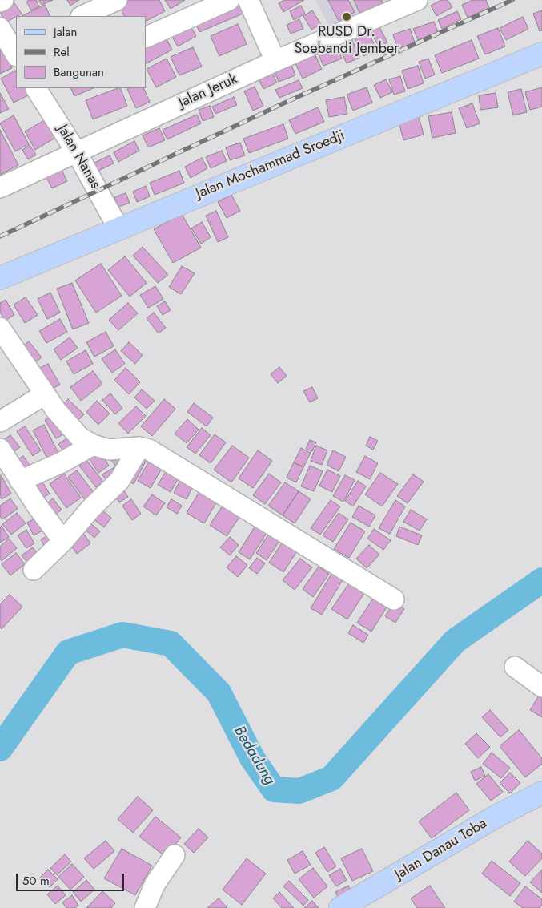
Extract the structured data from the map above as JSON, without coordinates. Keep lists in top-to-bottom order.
{
  "streets": {
    "main road": ["Jalan Mochammad Sroedji", "Jalan Danau Toba"],
    "street": ["Jalan Jeruk", "Jalan Nanas"]
  },
  "crossings": [
    ["Jalan Jeruk", "Jalan Nanas"],
    ["Jalan Nanas", "Jalan Mochammad Sroedji"]
  ],
  "water": ["Bedadung"],
  "places": ["RUSD Dr. Soebandi Jember"],
  "legend": ["Jalan", "Rel", "Bangunan"],
  "scale_bar": "50 m"
}
